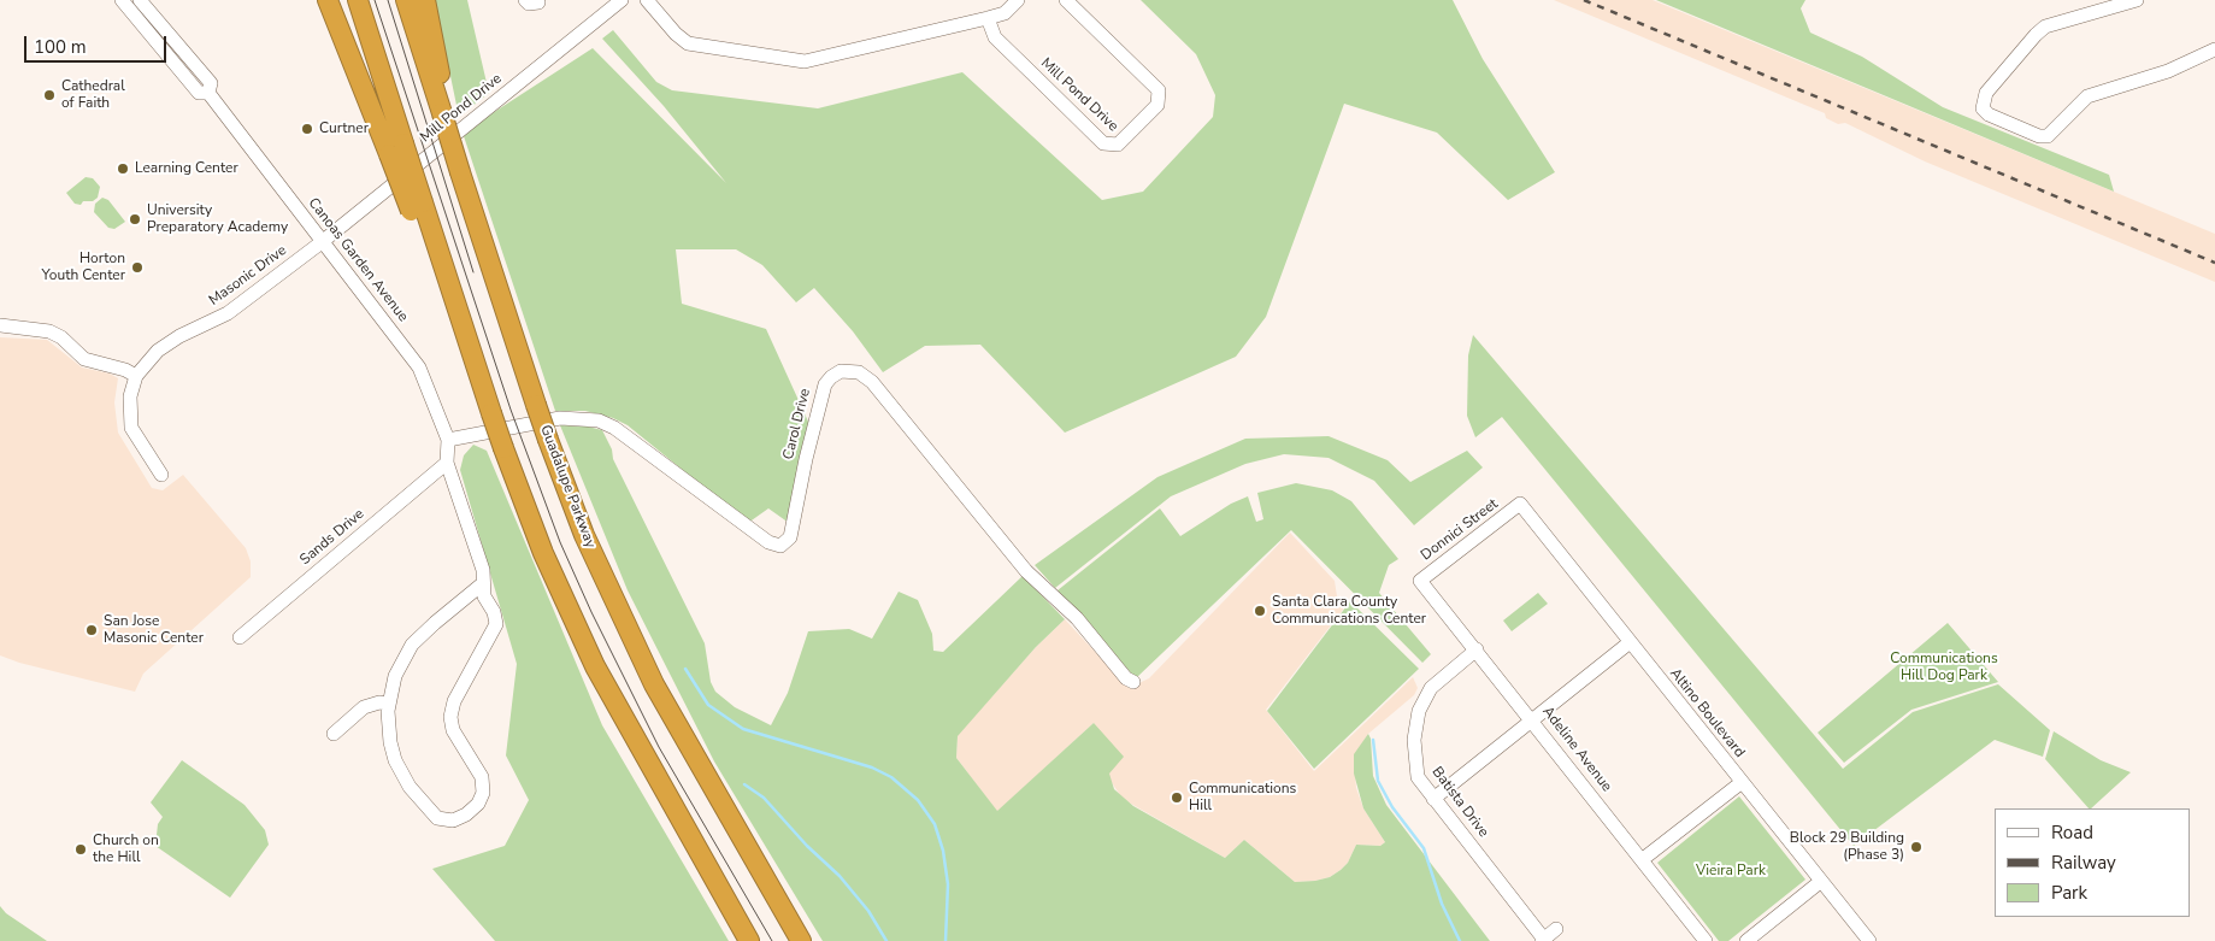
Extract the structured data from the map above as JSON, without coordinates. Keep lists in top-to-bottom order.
{
  "streets": {
    "highway": ["Guadalupe Parkway"],
    "street": [
      "Mill Pond Drive",
      "Canoas Garden Avenue",
      "Masonic Drive",
      "Carol Drive",
      "Donnici Street",
      "Sands Drive",
      "Altino Boulevard",
      "Adeline Avenue",
      "Batista Drive"
    ]
  },
  "crossings": [
    ["Mill Pond Drive", "Canoas Garden Avenue"],
    ["Mill Pond Drive", "Masonic Drive"],
    ["Canoas Garden Avenue", "Masonic Drive"],
    ["Canoas Garden Avenue", "Carol Drive"],
    ["Canoas Garden Avenue", "Sands Drive"],
    ["Donnici Street", "Altino Boulevard"],
    ["Donnici Street", "Adeline Avenue"],
    ["Adeline Avenue", "Batista Drive"]
  ],
  "parks": ["Communications Hill Dog Park", "Vieira Park"],
  "places": [
    "Cathedral of Faith",
    "Curtner",
    "Learning Center",
    "University Preparatory Academy",
    "Horton Youth Center",
    "Santa Clara County Communications Center",
    "San Jose Masonic Center",
    "Communications Hill",
    "Block 29 Building (Phase 3)",
    "Church on the Hill"
  ],
  "legend": ["Road", "Railway", "Park"],
  "scale_bar": "100 m"
}
